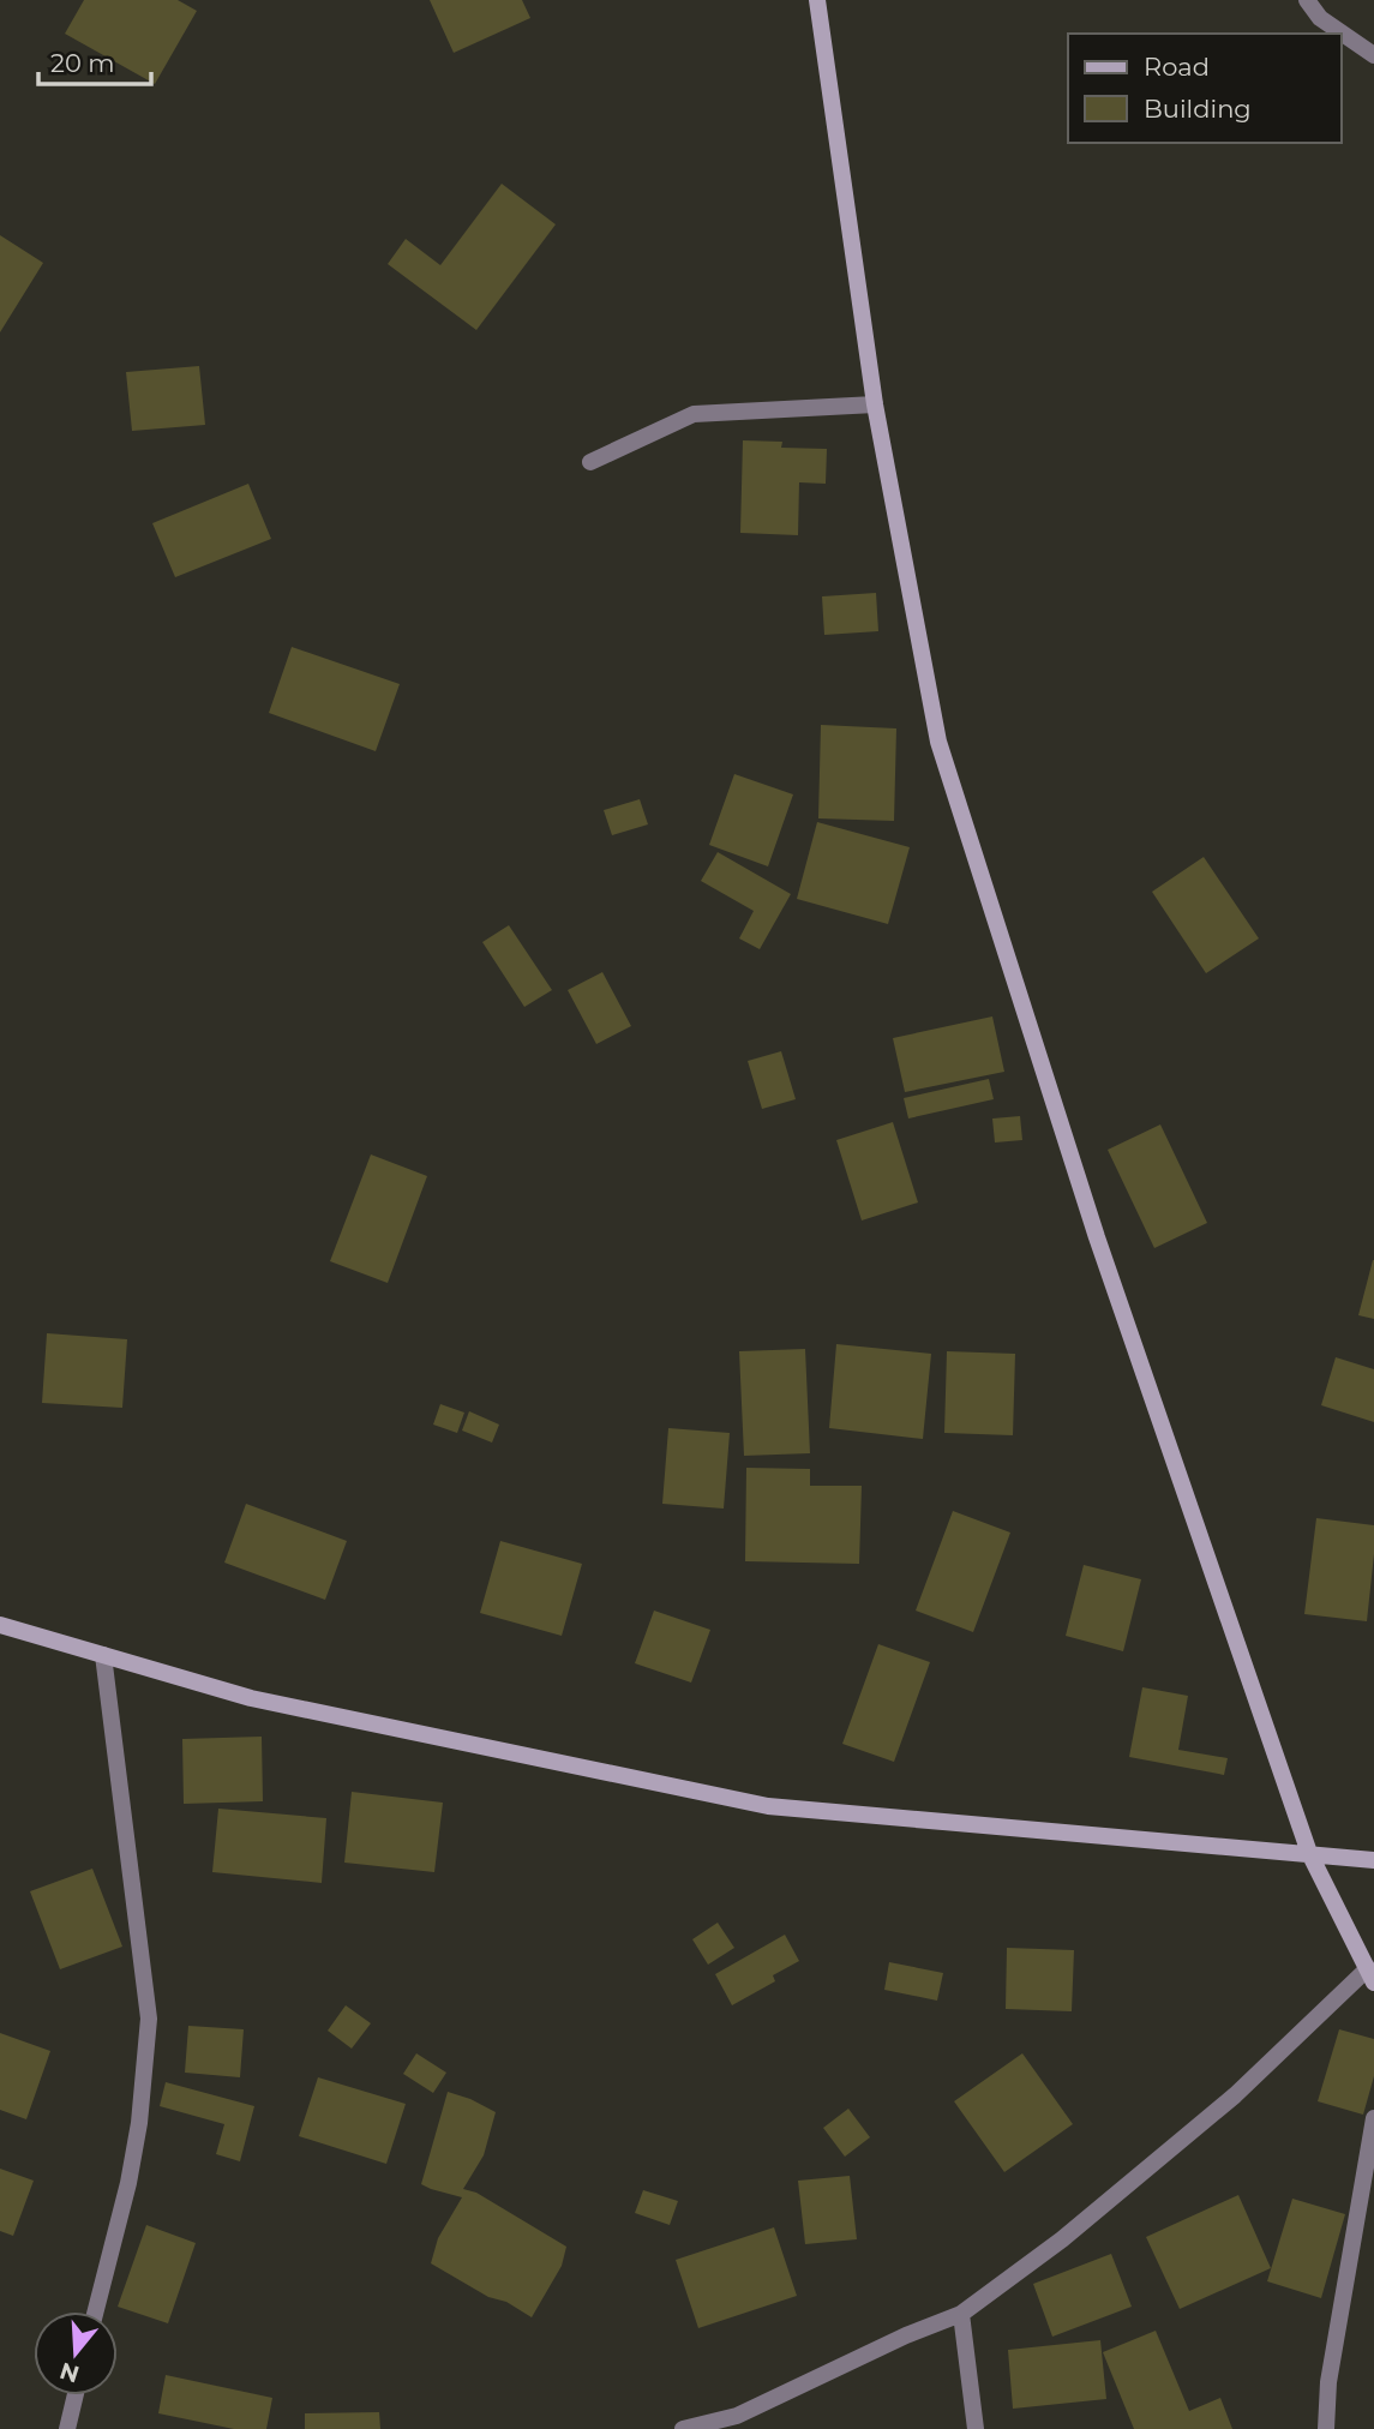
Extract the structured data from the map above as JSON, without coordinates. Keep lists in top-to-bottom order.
{
  "legend": ["Road", "Building"],
  "scale_bar": "20 m",
  "north": "bottom"
}
